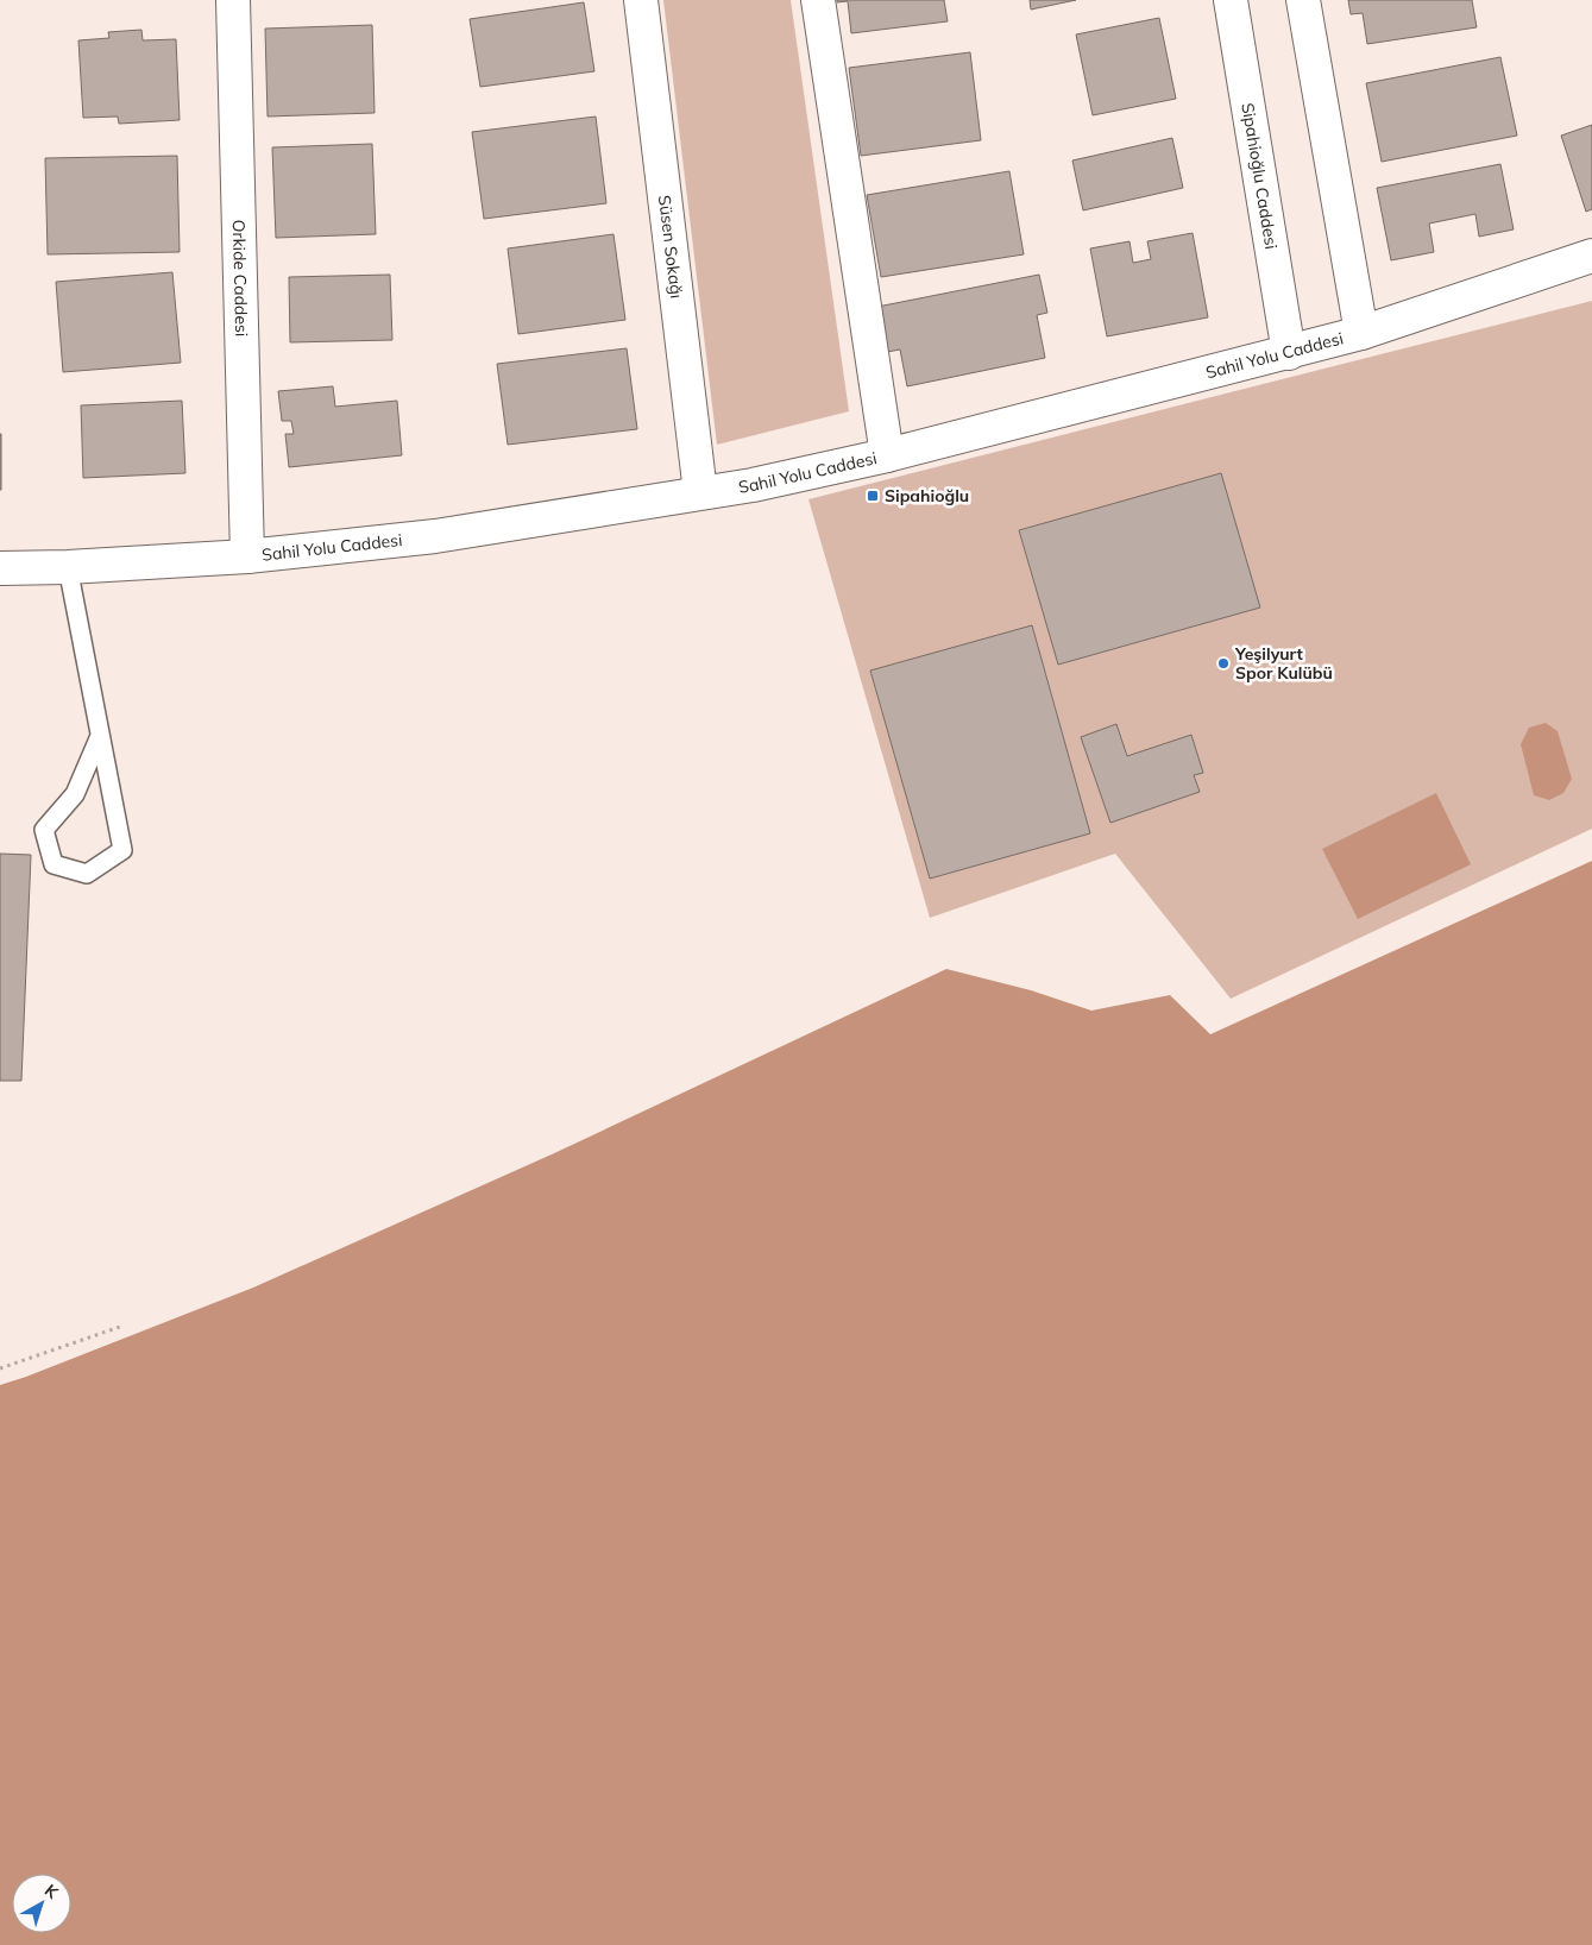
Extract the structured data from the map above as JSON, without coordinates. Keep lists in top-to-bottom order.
{
  "streets": {
    "main road": [
      "Sipahioğlu Caddesi",
      "Süsen Sokağı",
      "Orkide Caddesi",
      "Sahil Yolu Caddesi"
    ]
  },
  "crossings": [
    ["Sipahioğlu Caddesi", "Sahil Yolu Caddesi"],
    ["Süsen Sokağı", "Sahil Yolu Caddesi"],
    ["Orkide Caddesi", "Sahil Yolu Caddesi"]
  ],
  "places": {
    "transit": ["Sipahioğlu"],
    "other": ["Yeşilyurt Spor Kulübü"]
  },
  "north": "top right"
}
